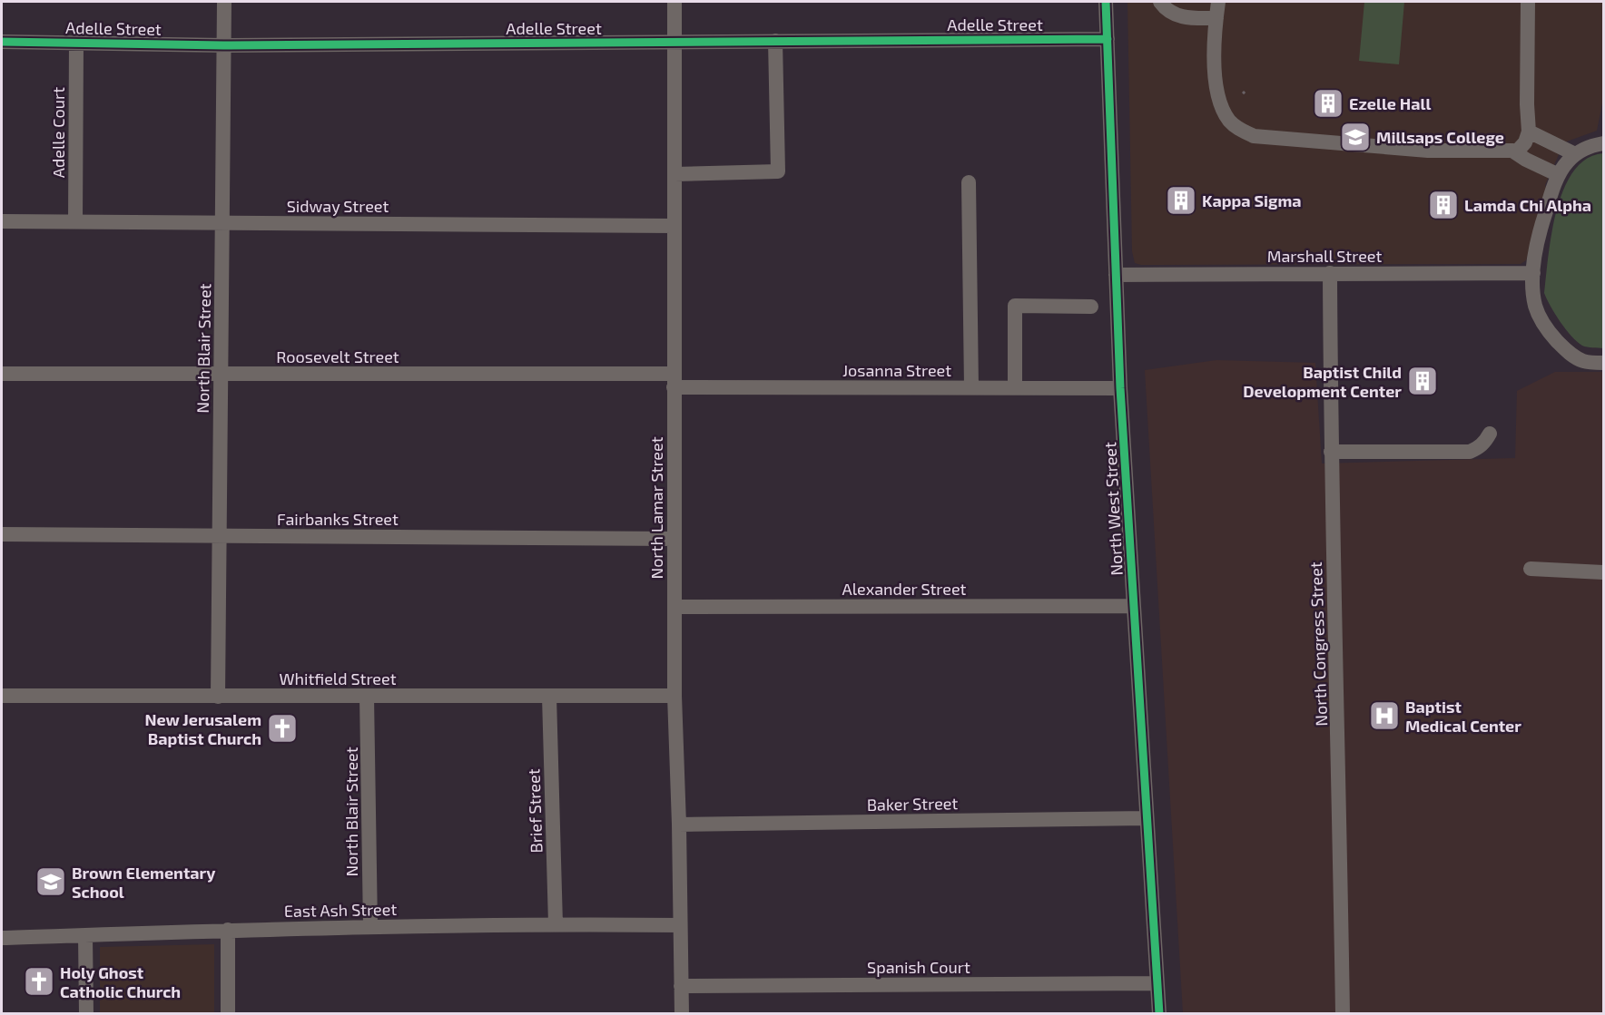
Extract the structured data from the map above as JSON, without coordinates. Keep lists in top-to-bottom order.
{
  "streets": {
    "street": [
      "Adelle Street",
      "Adelle Court",
      "Sidway Street",
      "Marshall Street",
      "North Blair Street",
      "Roosevelt Street",
      "Josanna Street",
      "North Lamar Street",
      "North West Street",
      "Fairbanks Street",
      "Alexander Street",
      "North Congress Street",
      "Whitfield Street",
      "Baker Street",
      "Brief Street",
      "East Ash Street",
      "Spanish Court"
    ]
  },
  "crossings": [
    ["Adelle Street", "Adelle Court"],
    ["Adelle Street", "North Blair Street"],
    ["Adelle Street", "North Lamar Street"],
    ["Adelle Street", "North West Street"],
    ["Adelle Court", "Sidway Street"],
    ["Sidway Street", "North Blair Street"],
    ["Sidway Street", "North Lamar Street"],
    ["Marshall Street", "North West Street"],
    ["Marshall Street", "North Congress Street"],
    ["North Blair Street", "Roosevelt Street"],
    ["North Blair Street", "Fairbanks Street"],
    ["North Blair Street", "Whitfield Street"],
    ["North Blair Street", "East Ash Street"],
    ["Roosevelt Street", "Josanna Street"],
    ["Roosevelt Street", "North Lamar Street"],
    ["Josanna Street", "North Lamar Street"],
    ["Josanna Street", "North West Street"],
    ["North Lamar Street", "Fairbanks Street"],
    ["North Lamar Street", "Alexander Street"],
    ["North Lamar Street", "Whitfield Street"],
    ["North Lamar Street", "Baker Street"],
    ["North Lamar Street", "East Ash Street"],
    ["North Lamar Street", "Spanish Court"],
    ["North West Street", "Alexander Street"],
    ["North West Street", "Baker Street"],
    ["North West Street", "Spanish Court"],
    ["Whitfield Street", "Brief Street"],
    ["Brief Street", "East Ash Street"]
  ],
  "places": {
    "building": [
      "Ezelle Hall",
      "Kappa Sigma",
      "Lamda Chi Alpha",
      "Baptist Child Development Center"
    ],
    "school or university": ["Millsaps College", "Brown Elementary School"],
    "hospital": ["Baptist Medical Center"],
    "church": ["New Jerusalem Baptist Church", "Holy Ghost Catholic Church"]
  }
}
